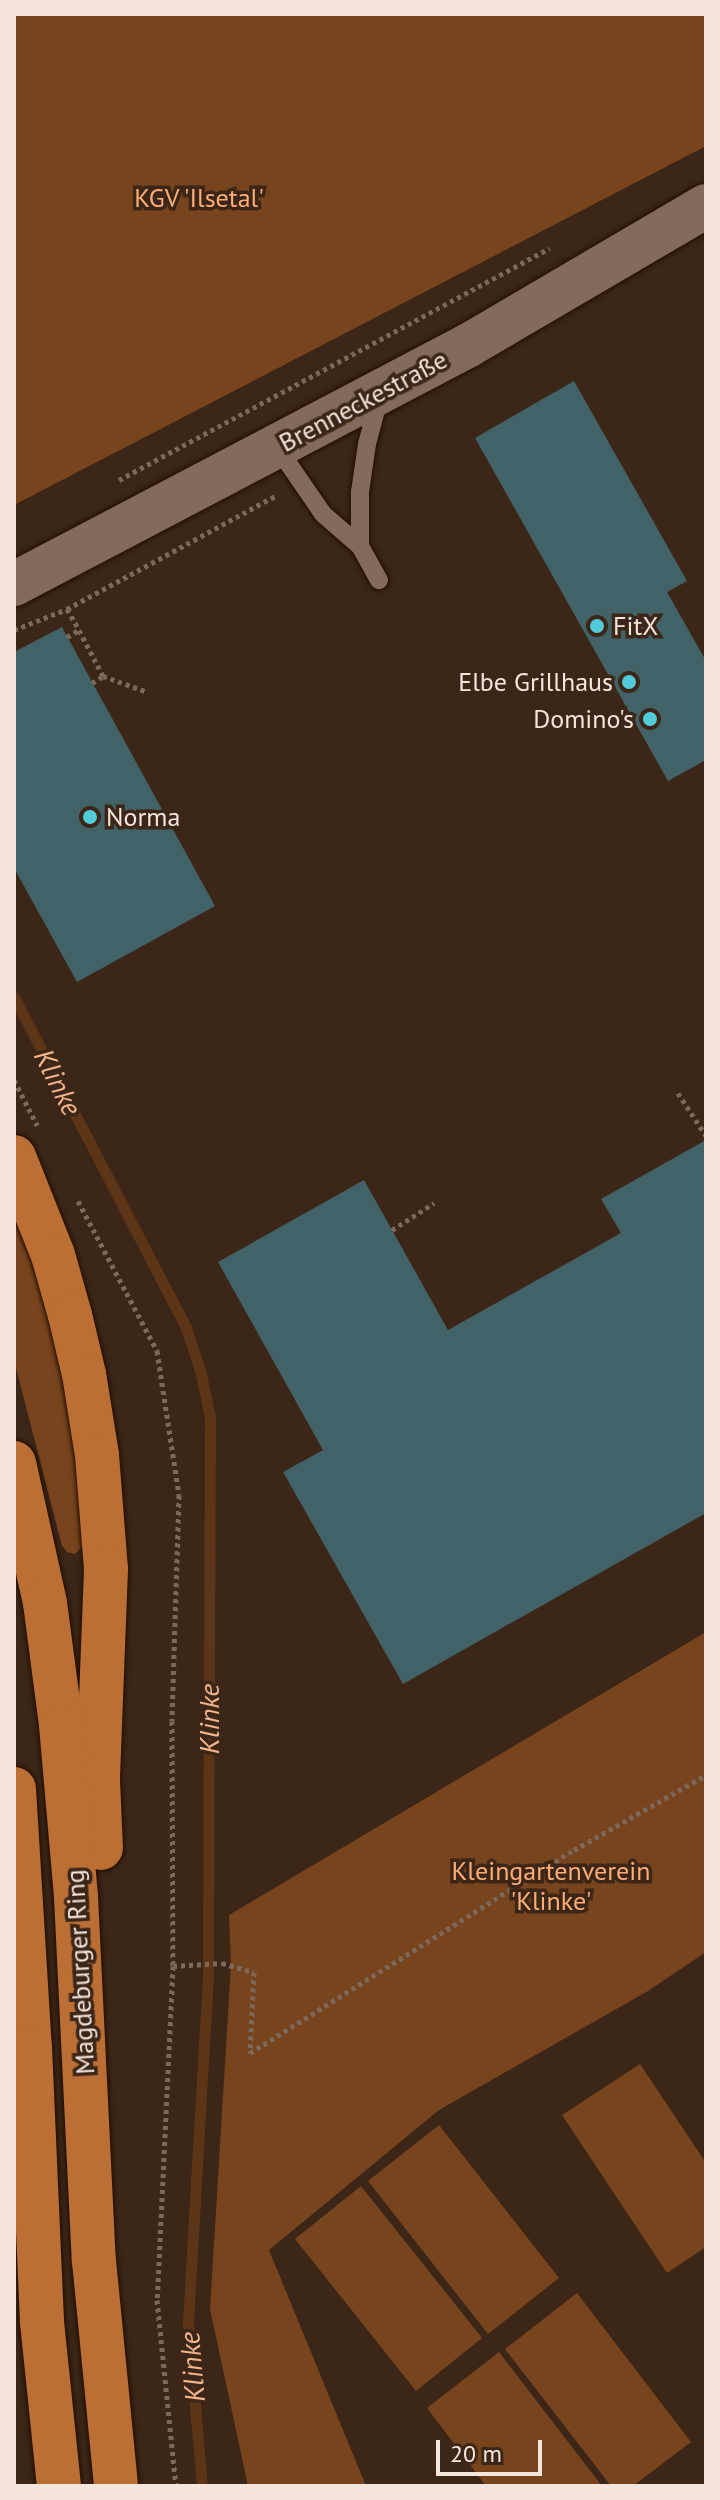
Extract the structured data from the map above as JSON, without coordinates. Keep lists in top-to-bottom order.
{
  "streets": {
    "highway": ["Magdeburger Ring"],
    "main road": ["Brenneckestraße"]
  },
  "water": ["Klinke"],
  "parks": ["KGV 'Ilsetal'", "Kleingartenverein 'Klinke'"],
  "places": [
    "FitX",
    "Elbe Grillhaus",
    "Domino's",
    "Norma"
  ],
  "scale_bar": "20 m"
}
